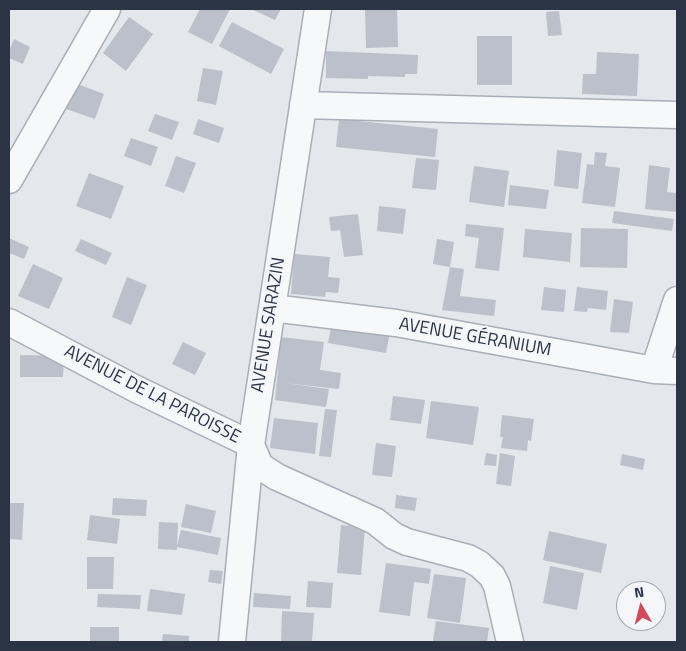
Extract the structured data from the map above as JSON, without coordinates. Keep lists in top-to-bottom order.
{
  "streets": {
    "street": ["AVENUE SARAZIN", "AVENUE GÉRANIUM", "AVENUE DE LA PAROISSE"]
  },
  "crossings": [
    ["AVENUE SARAZIN", "AVENUE GÉRANIUM"],
    ["AVENUE SARAZIN", "AVENUE DE LA PAROISSE"]
  ],
  "north": "top"
}
